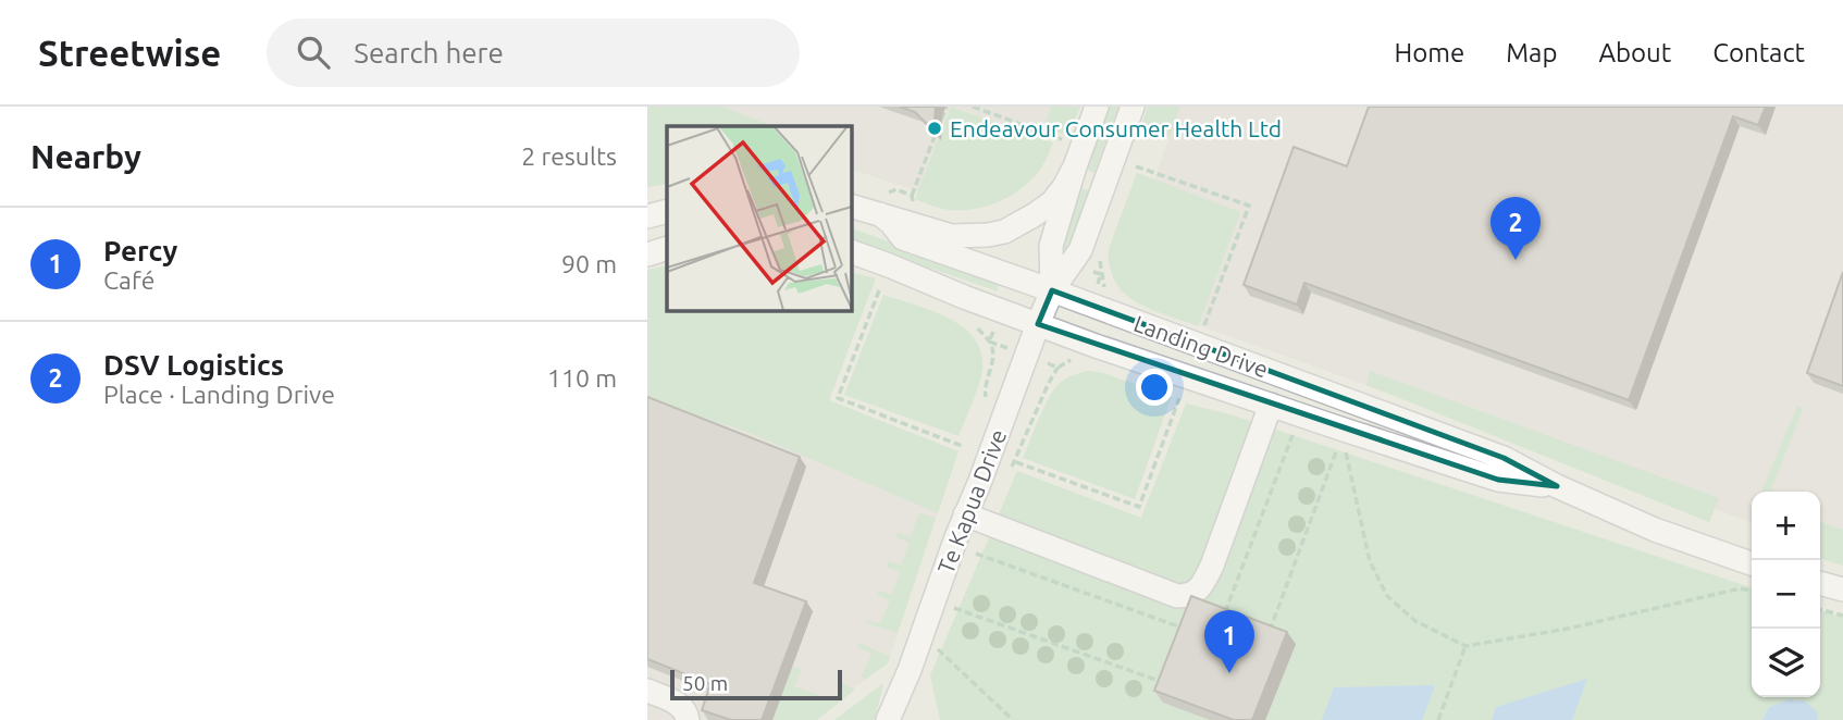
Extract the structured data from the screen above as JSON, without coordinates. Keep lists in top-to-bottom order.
{
  "streets": {
    "street": ["Landing Drive", "Te Kapua Drive"]
  },
  "crossings": [
    ["Landing Drive", "Te Kapua Drive"]
  ],
  "places": ["Endeavour Consumer Health Ltd"],
  "scale_bar": "50 m",
  "page": {
    "header": "Streetwise",
    "search": "Search here",
    "nav": [
      "Home",
      "Map",
      "About",
      "Contact"
    ],
    "heading": ["Nearby", "2 results"],
    "pins": ["2", "1"],
    "list": [
      {
        "mark": "1",
        "name": "Percy",
        "note": "Café",
        "value": "90 m"
      },
      {
        "mark": "2",
        "name": "DSV Logistics",
        "note": "Place · Landing Drive",
        "value": "110 m"
      }
    ],
    "map_buttons": ["+", "−"],
    "scale": "50 m"
  }
}
